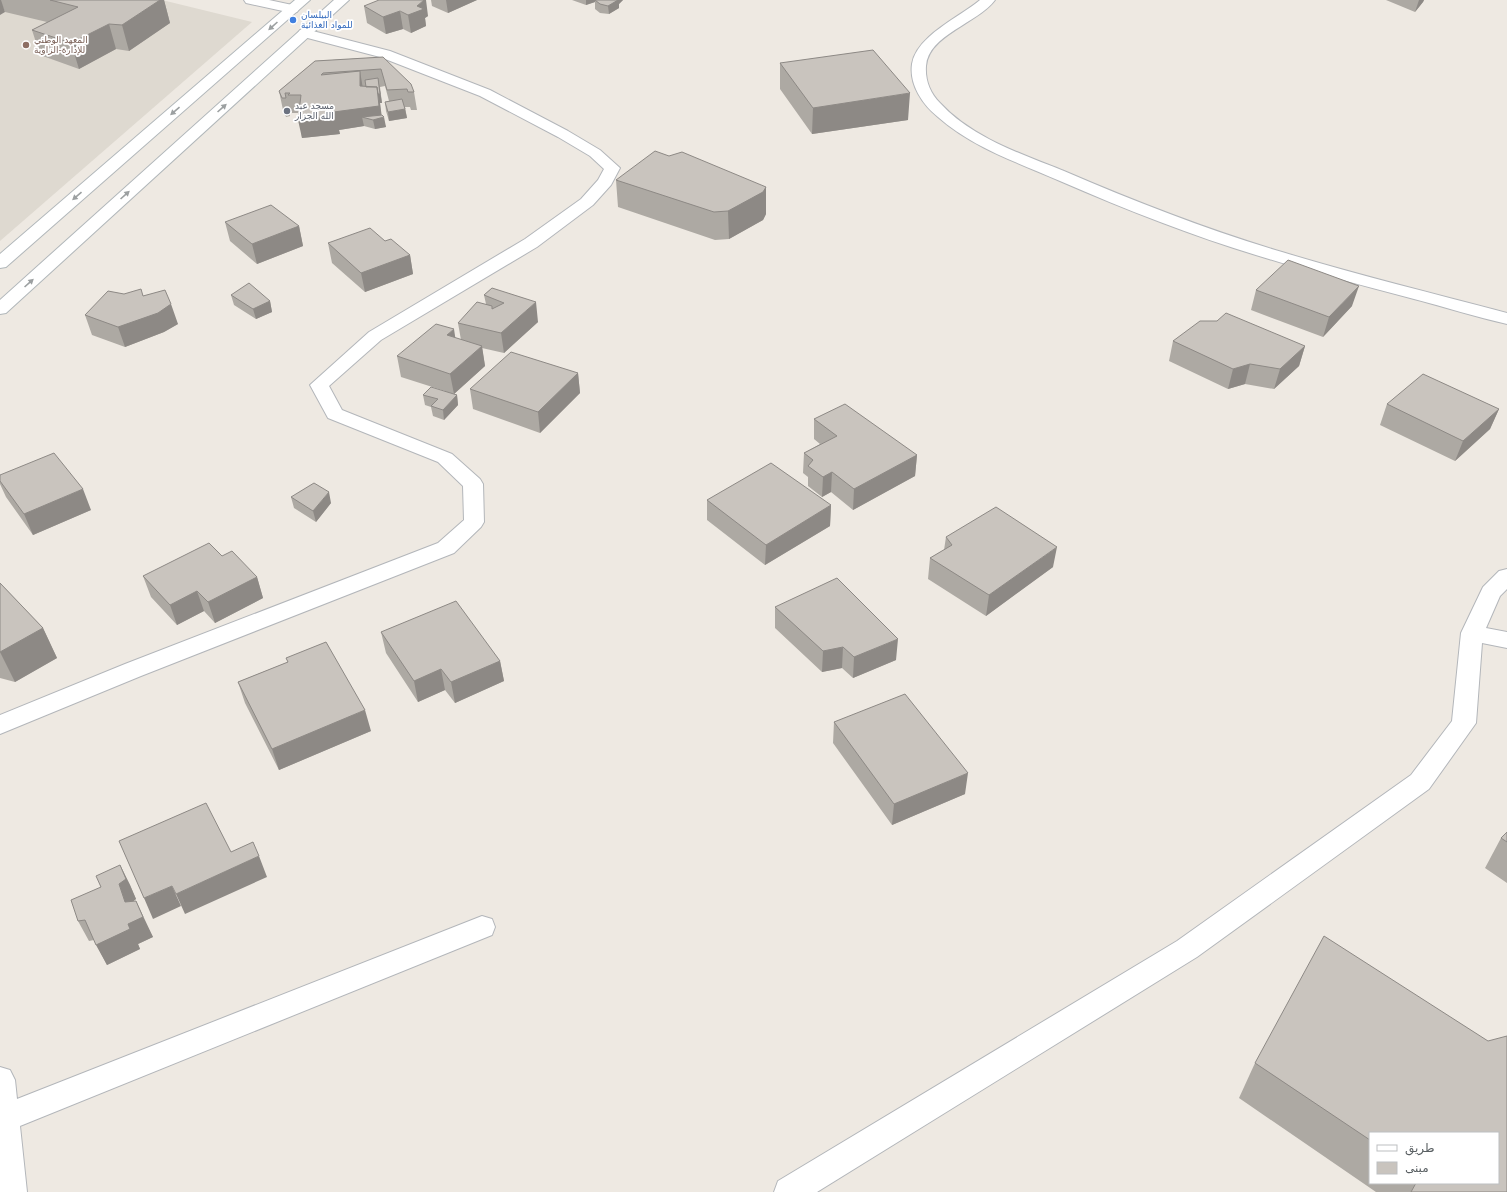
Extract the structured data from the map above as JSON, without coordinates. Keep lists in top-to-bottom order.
{
  "places": ["البيلسان للمواد الغذائية", "المعهد الوطني للإدارة-الزاوية", "مسجد عبد الله الجزار"],
  "legend": ["طريق", "مبنى"]
}
